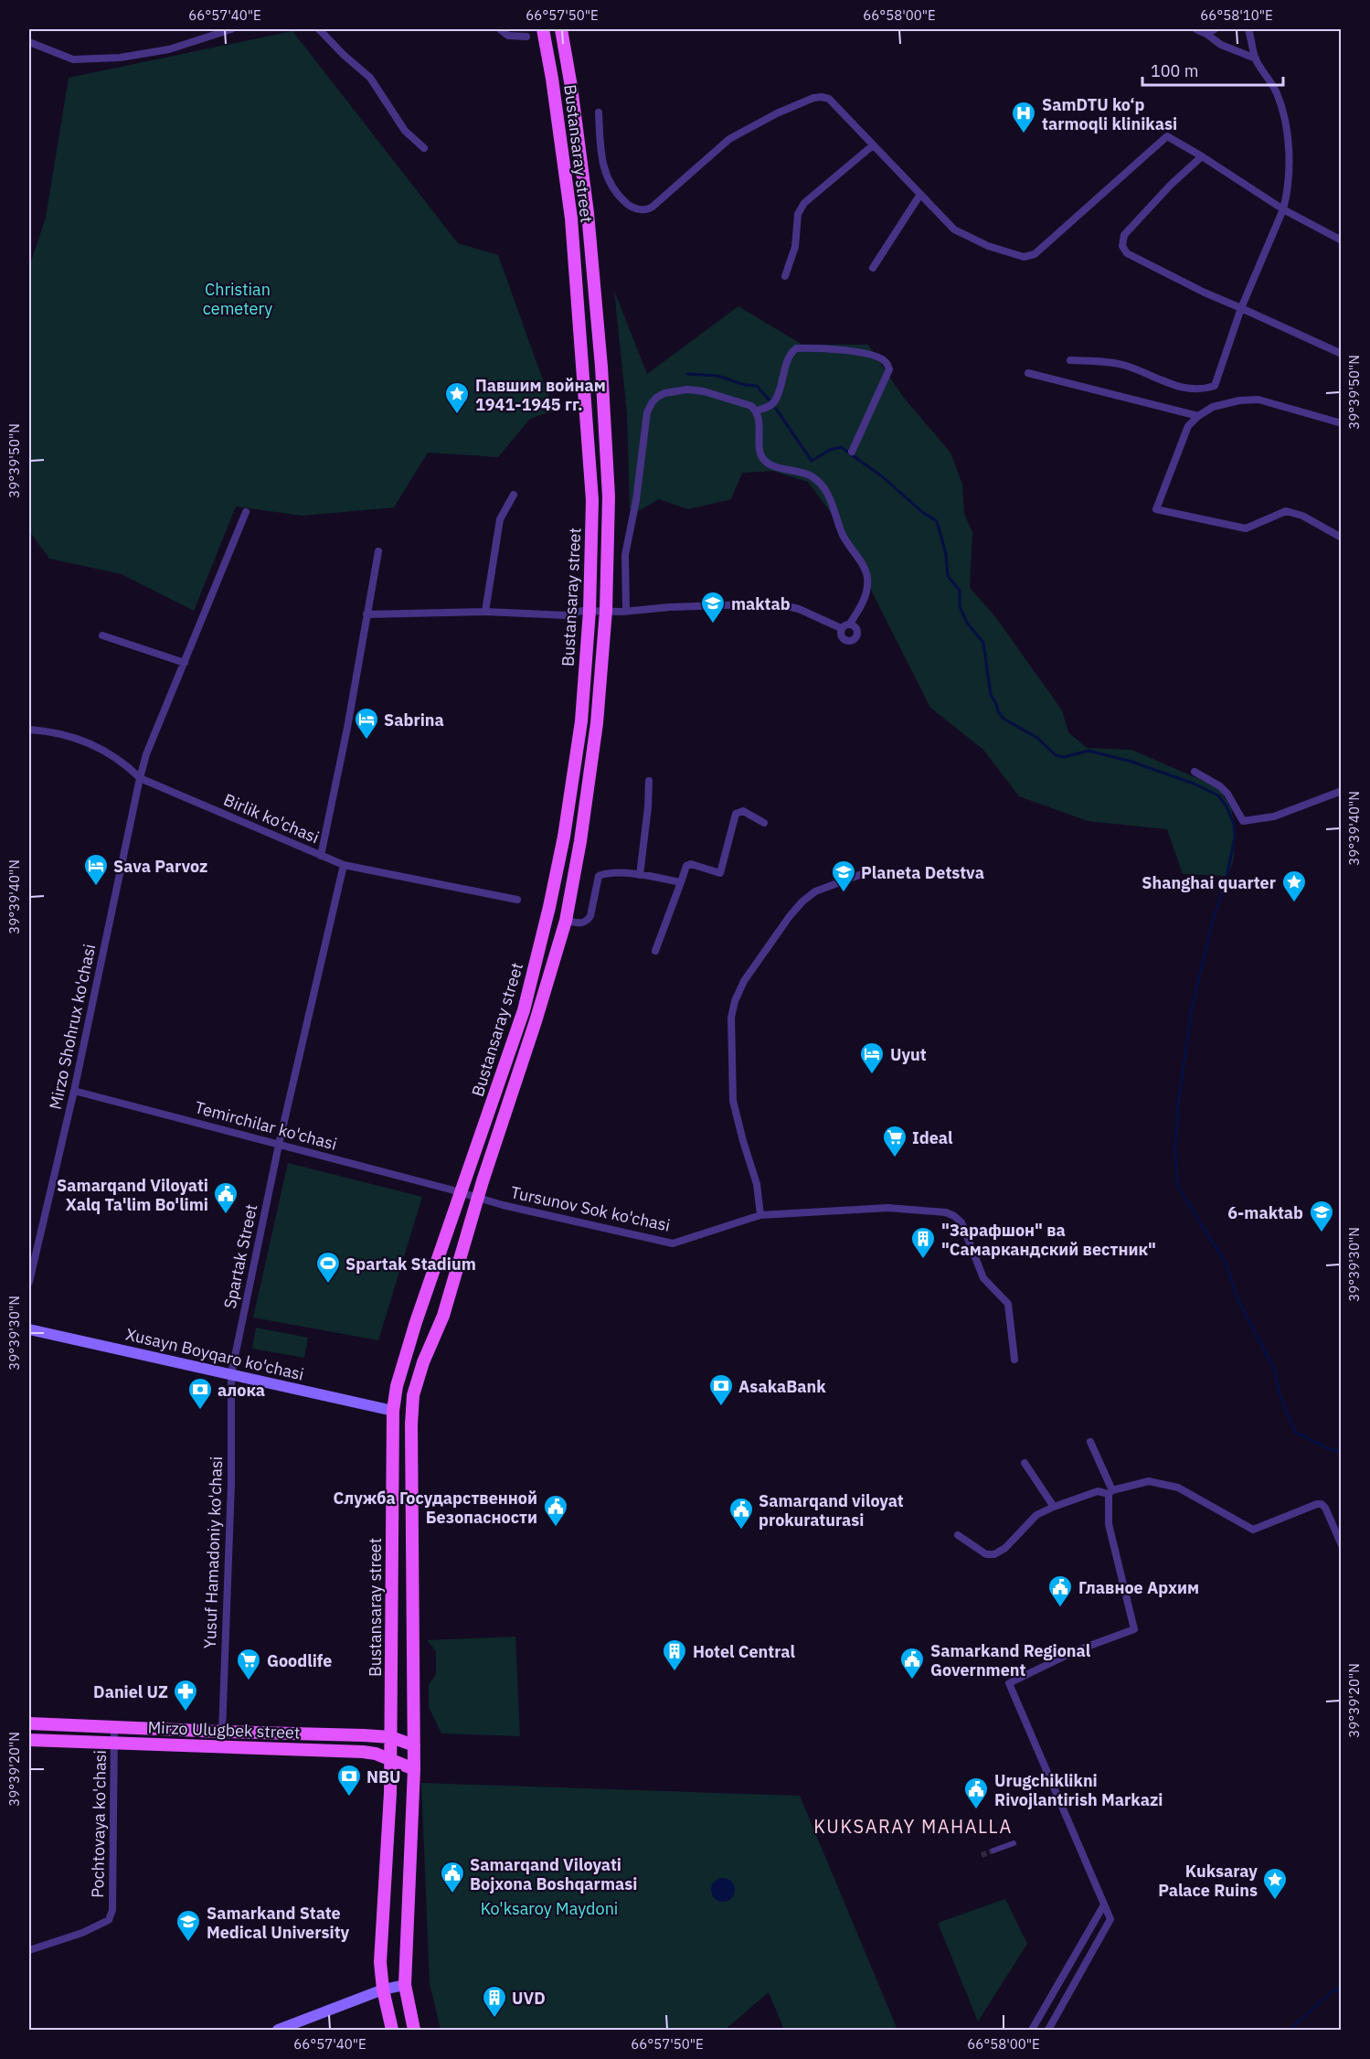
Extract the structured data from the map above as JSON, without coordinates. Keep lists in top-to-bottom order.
{
  "streets": {
    "main road": ["Bustansaray street", "Xusayn Boyqaro ko'chasi", "Mirzo Ulugbek street"],
    "street": [
      "Birlik ko'chasi",
      "Mirzo Shohrux ko'chasi",
      "Temirchilar ko'chasi",
      "Tursunov Sok ko'chasi",
      "Spartak Street",
      "Yusuf Hamadoniy ko'chasi",
      "Pochtovaya ko'chasi"
    ]
  },
  "crossings": [
    ["Bustansaray street", "Temirchilar ko'chasi"],
    ["Bustansaray street", "Tursunov Sok ko'chasi"],
    ["Bustansaray street", "Xusayn Boyqaro ko'chasi"],
    ["Bustansaray street", "Mirzo Ulugbek street"],
    ["Birlik ko'chasi", "Mirzo Shohrux ko'chasi"],
    ["Birlik ko'chasi", "Spartak Street"],
    ["Mirzo Shohrux ko'chasi", "Temirchilar ko'chasi"],
    ["Temirchilar ko'chasi", "Tursunov Sok ko'chasi"],
    ["Temirchilar ko'chasi", "Spartak Street"],
    ["Spartak Street", "Xusayn Boyqaro ko'chasi"],
    ["Spartak Street", "Yusuf Hamadoniy ko'chasi"],
    ["Xusayn Boyqaro ko'chasi", "Yusuf Hamadoniy ko'chasi"],
    ["Yusuf Hamadoniy ko'chasi", "Mirzo Ulugbek street"],
    ["Mirzo Ulugbek street", "Pochtovaya ko'chasi"]
  ],
  "districts": ["KUKSARAY MAHALLA"],
  "parks": ["Christian cemetery", "Ko'ksaroy Maydoni"],
  "places": {
    "hospital": ["SamDTU ko‘p tarmoqli klinikasi"],
    "place": ["Павшим войнам 1941-1945 гг.", "Shanghai quarter", "Kuksaray Palace Ruins"],
    "school or university": [
      "maktab",
      "Planeta Detstva",
      "6-maktab",
      "Samarkand State Medical University"
    ],
    "hotel": ["Sabrina", "Sava Parvoz", "Uyut"],
    "supermarket": ["Ideal", "Goodlife"],
    "public building": [
      "Samarqand Viloyati Xalq Ta'lim Bo'limi",
      "Служба Государственной Безопасности",
      "Samarqand viloyat prokuraturasi",
      "Главное Архим",
      "Samarkand Regional Government",
      "Urugchiklikni Rivojlantirish Markazi",
      "Samarqand Viloyati Bojxona Boshqarmasi"
    ],
    "building": ["\"Зарафшон\" ва \"Самаркандский вестник\"", "Hotel Central", "UVD"],
    "sports": ["Spartak Stadium"],
    "bank": ["AsakaBank", "алока", "NBU"],
    "pharmacy": ["Daniel UZ"]
  },
  "scale_bar": "100 m",
  "coordinates": [
    "66°57'40\"E",
    "66°57'50\"E",
    "66°58'00\"E",
    "66°58'10\"E",
    "39°39'50\"N",
    "39°39'40\"N",
    "39°39'30\"N",
    "39°39'20\"N"
  ]
}
